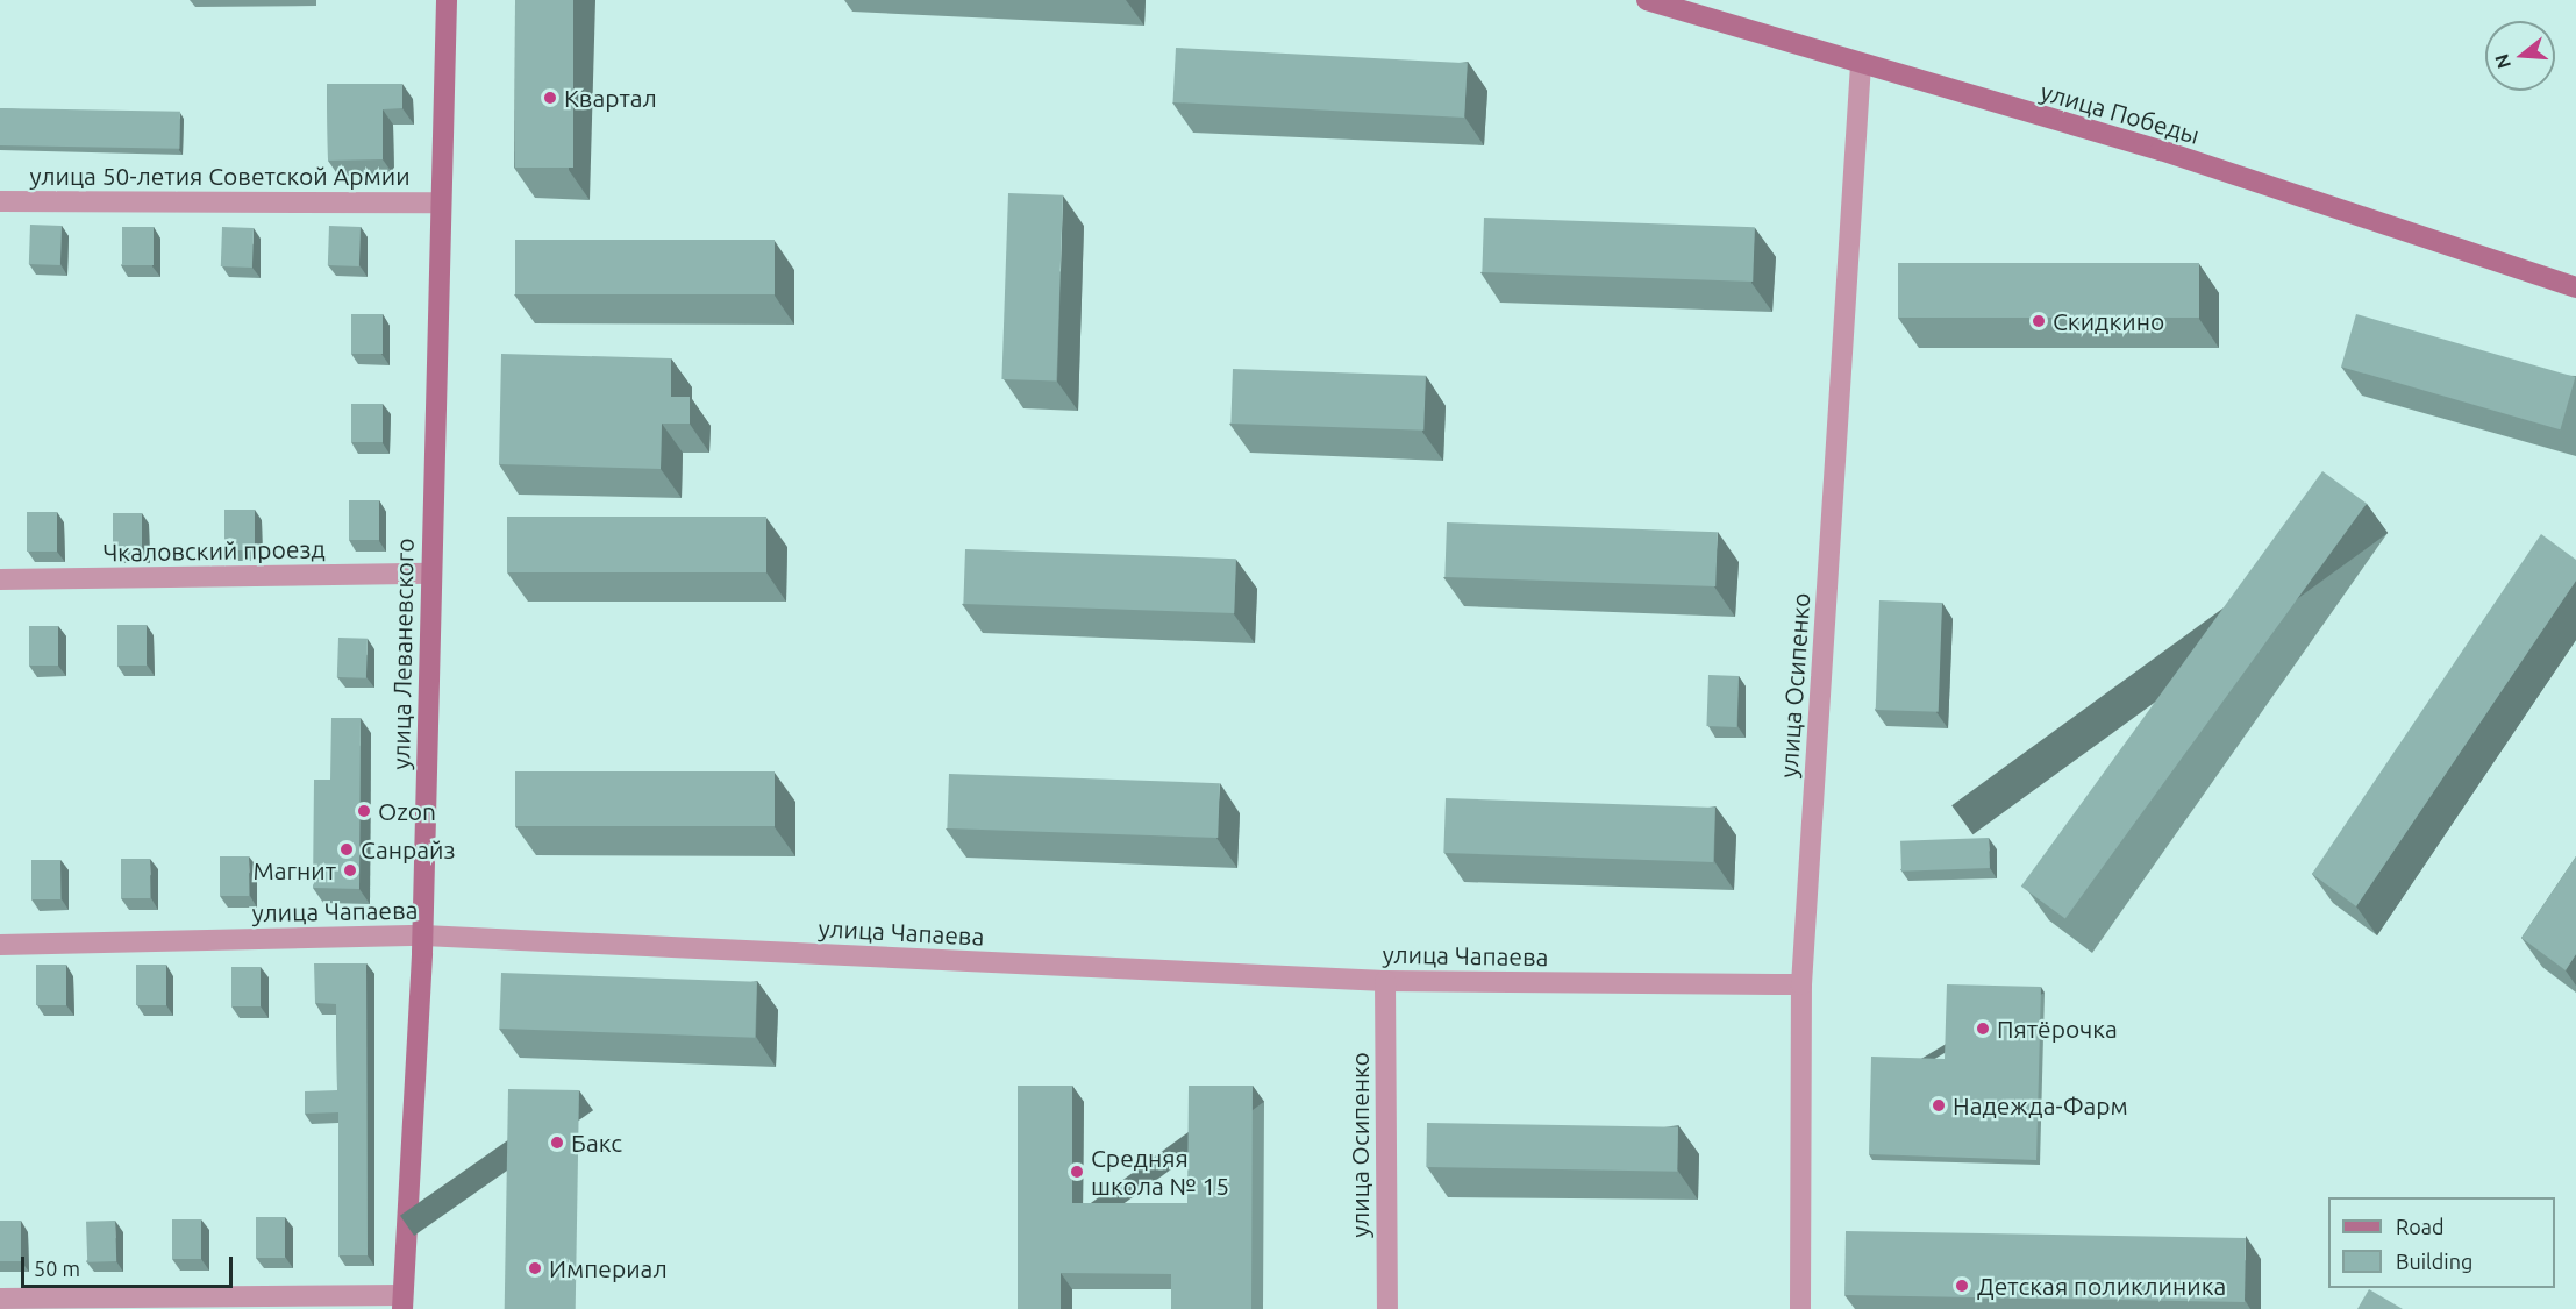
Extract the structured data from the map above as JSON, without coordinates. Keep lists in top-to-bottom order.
{
  "streets": {
    "street": [
      "улица Победы",
      "улица 50-летия Советской Армии",
      "Чкаловский проезд",
      "улица Леваневского",
      "улица Осипенко",
      "улица Чапаева"
    ]
  },
  "crossings": [
    ["улица Победы", "улица Осипенко"],
    ["улица 50-летия Советской Армии", "улица Леваневского"],
    ["Чкаловский проезд", "улица Леваневского"],
    ["улица Леваневского", "улица Чапаева"],
    ["улица Осипенко", "улица Чапаева"]
  ],
  "places": [
    "Квартал",
    "Скидкино",
    "Ozon",
    "Санрайз",
    "Магнит",
    "Пятёрочка",
    "Надежда-Фарм",
    "Бакс",
    "Средняя школа № 15",
    "Империал",
    "Детская поликлиника"
  ],
  "legend": ["Road", "Building"],
  "scale_bar": "50 m",
  "north": "left"
}
